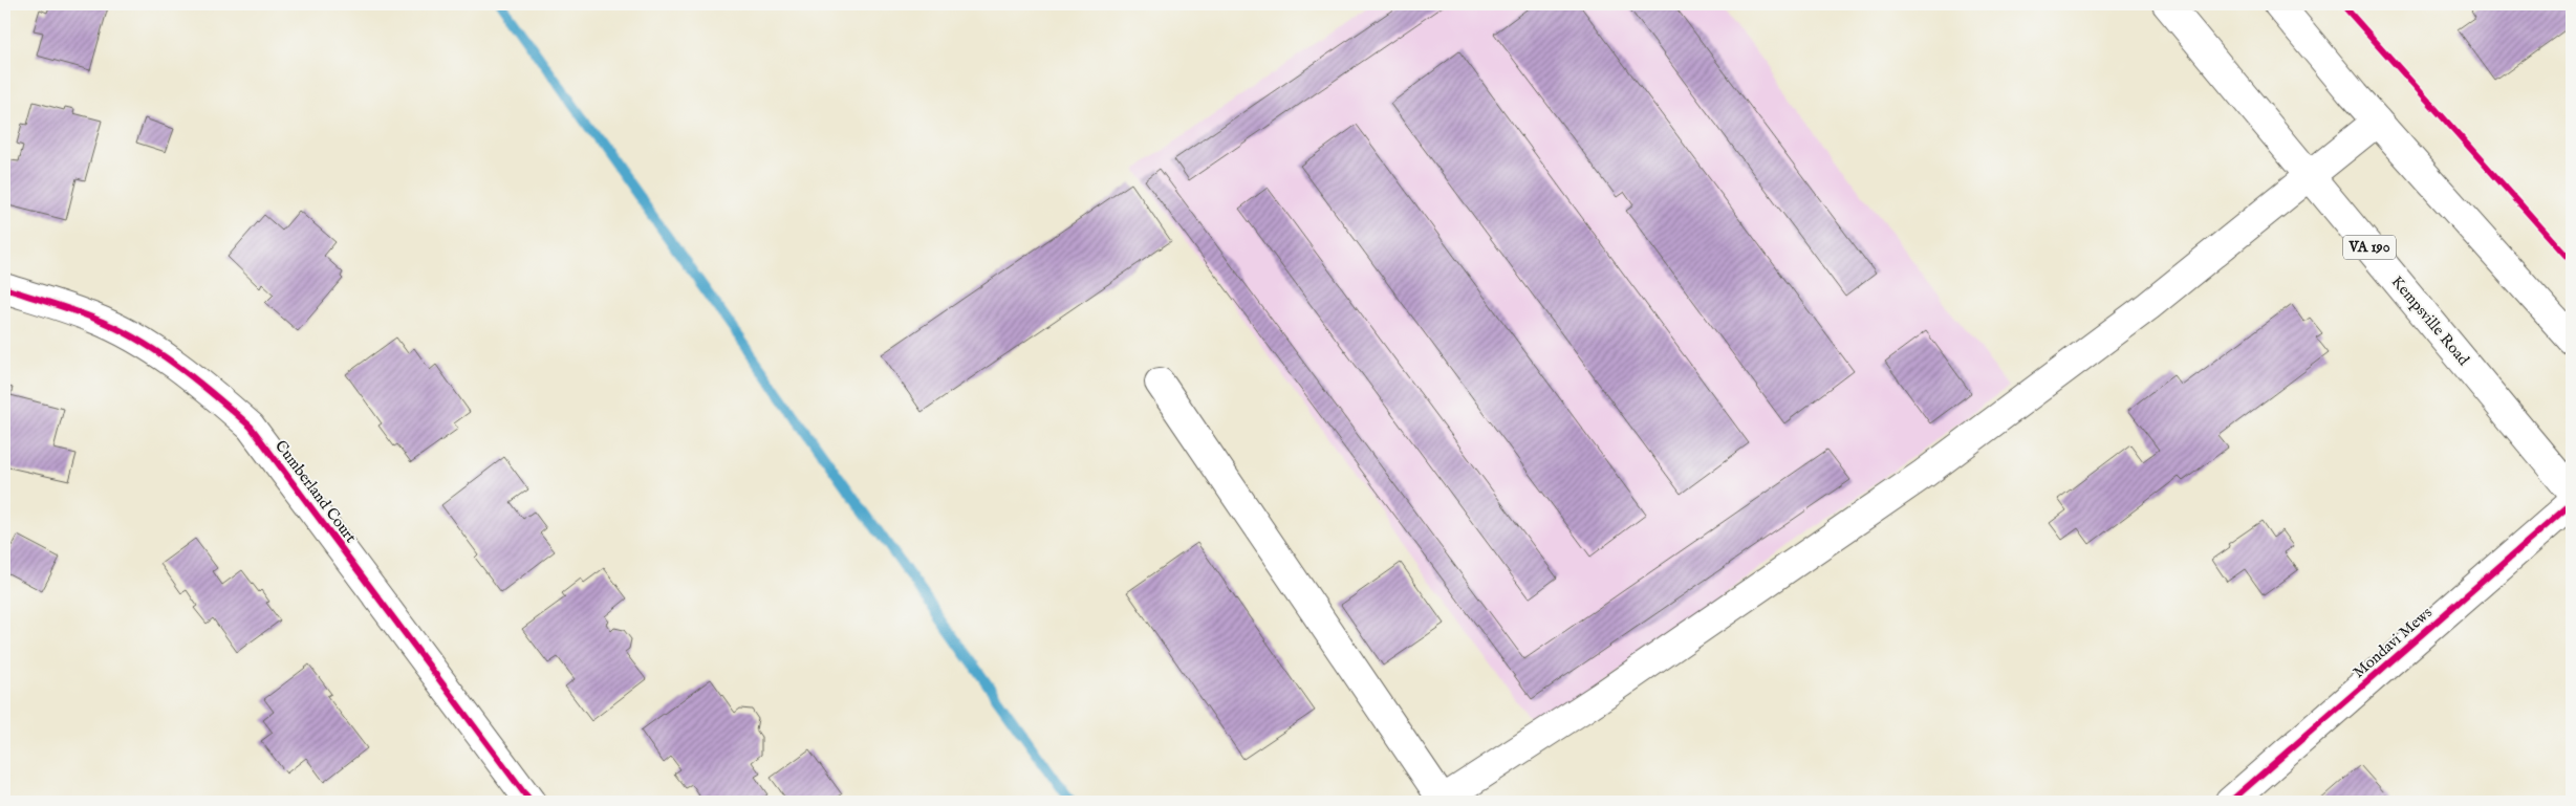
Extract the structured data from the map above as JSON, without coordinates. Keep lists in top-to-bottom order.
{
  "streets": {
    "street": [
      "VA 190",
      "Kempsville Road",
      "Cumberland Court",
      "Mondavi Mews"
    ]
  }
}
